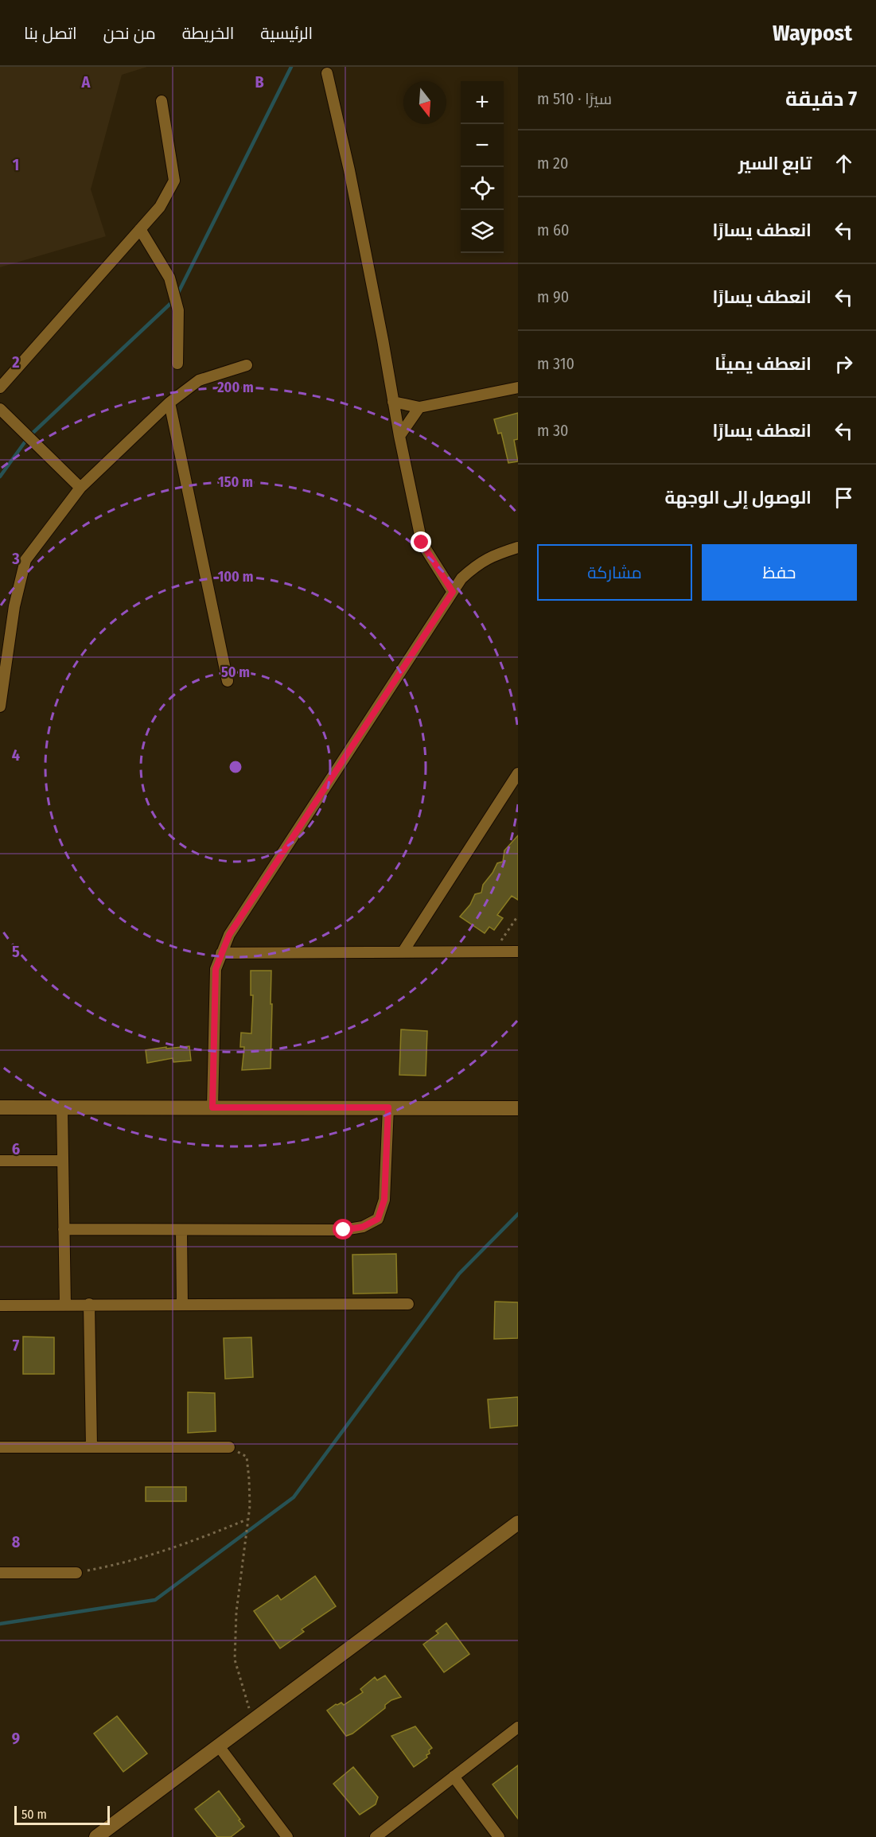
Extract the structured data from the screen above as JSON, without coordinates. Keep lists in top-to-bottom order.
{
  "scale_bar": "50 m",
  "north": "bottom",
  "page": {
    "header": "Waypost",
    "nav": [
      "الرئيسية",
      "الخريطة",
      "من نحن",
      "اتصل بنا"
    ],
    "heading": ["7 دقيقة", "سيرًا · 510 m"],
    "map_buttons": ["+", "−"],
    "list": [
      ["تابع السير", "20 m"],
      ["انعطف يسارًا", "60 m"],
      ["انعطف يسارًا", "90 m"],
      ["انعطف يمينًا", "310 m"],
      ["انعطف يسارًا", "30 m"],
      "الوصول إلى الوجهة"
    ],
    "buttons": ["حفظ", "مشاركة"],
    "scale": "50 m"
  },
  "grid": {
    "columns": ["A", "B"],
    "rows": [
      "1",
      "2",
      "3",
      "4",
      "5",
      "6",
      "7",
      "8",
      "9"
    ]
  },
  "rings": [
    "200 m",
    "150 m",
    "100 m",
    "50 m"
  ]
}
